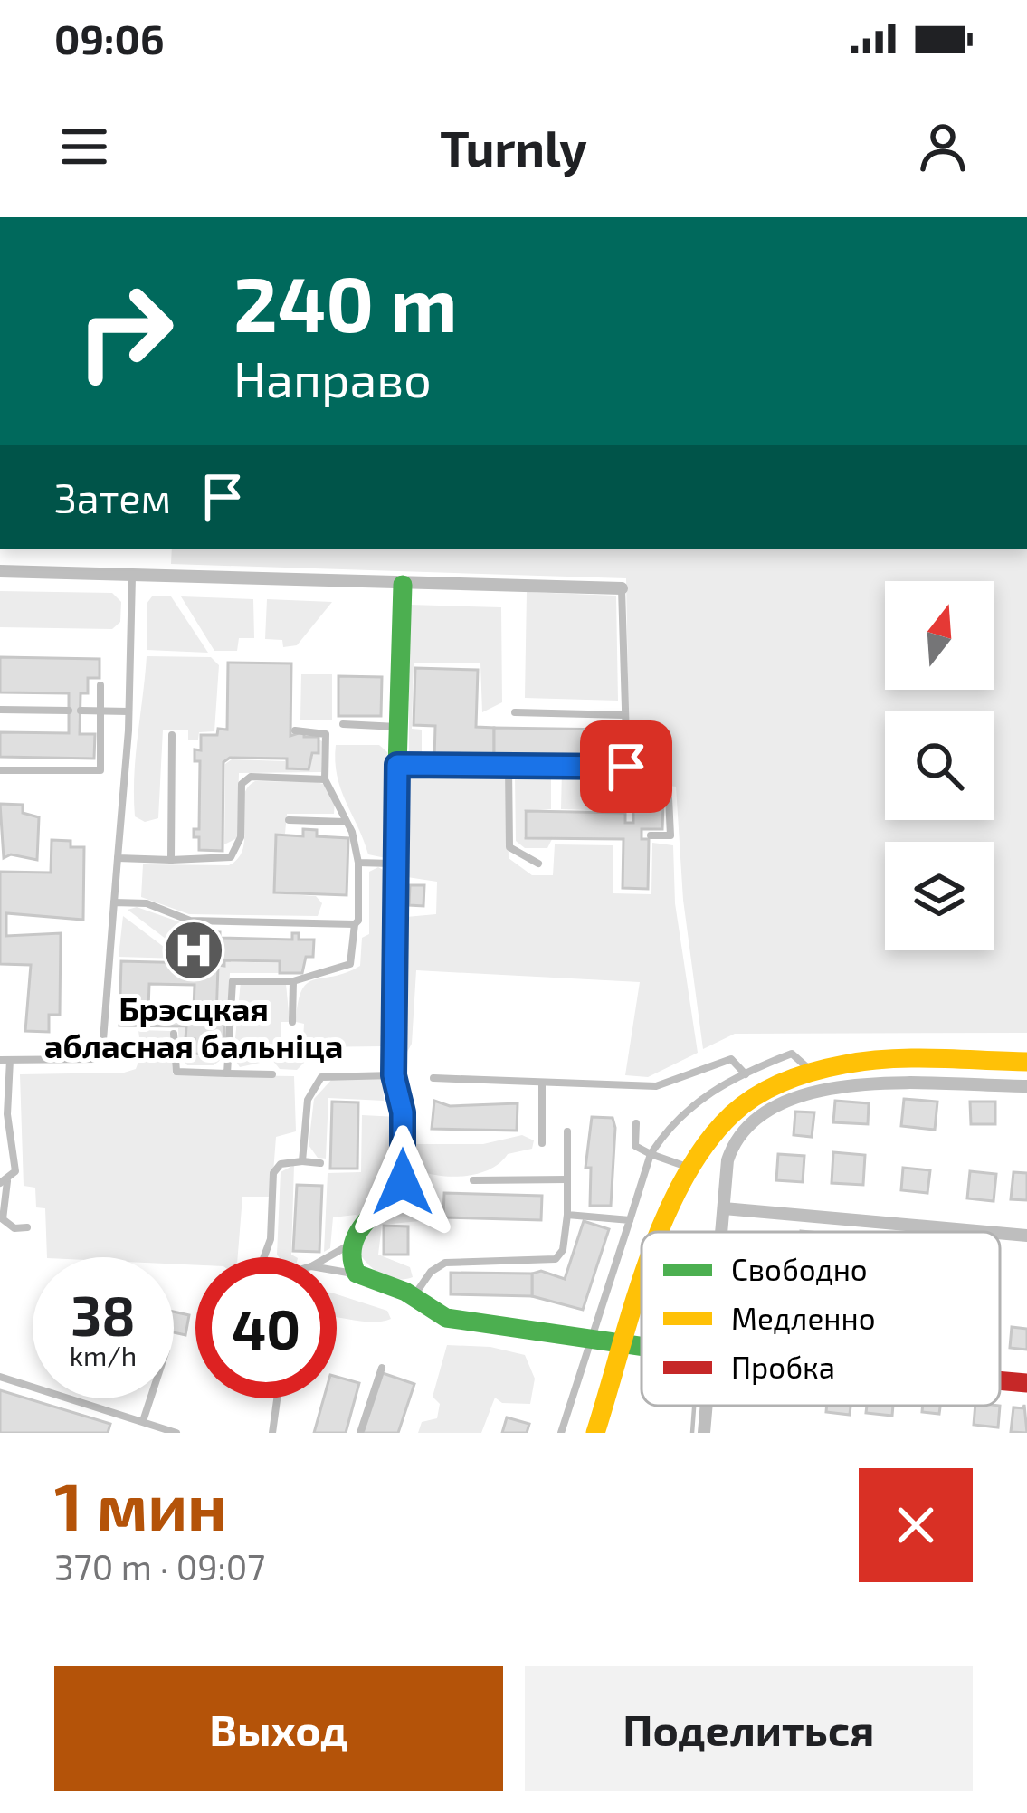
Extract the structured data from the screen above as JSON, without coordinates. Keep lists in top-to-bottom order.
{
  "places": {
    "hospital": ["Брэсцкая абласная бальніца"]
  },
  "legend": ["Свободно", "Медленно", "Пробка"],
  "north": "top",
  "page": {
    "status": "09:06",
    "header": "Turnly",
    "turn": ["240 m", "Направо"],
    "then": "Затем",
    "speed": "38 km/h",
    "limit": "40",
    "heading": ["1 мин", "370 m · 09:07"],
    "buttons": ["Выход", "Поделиться"]
  }
}
